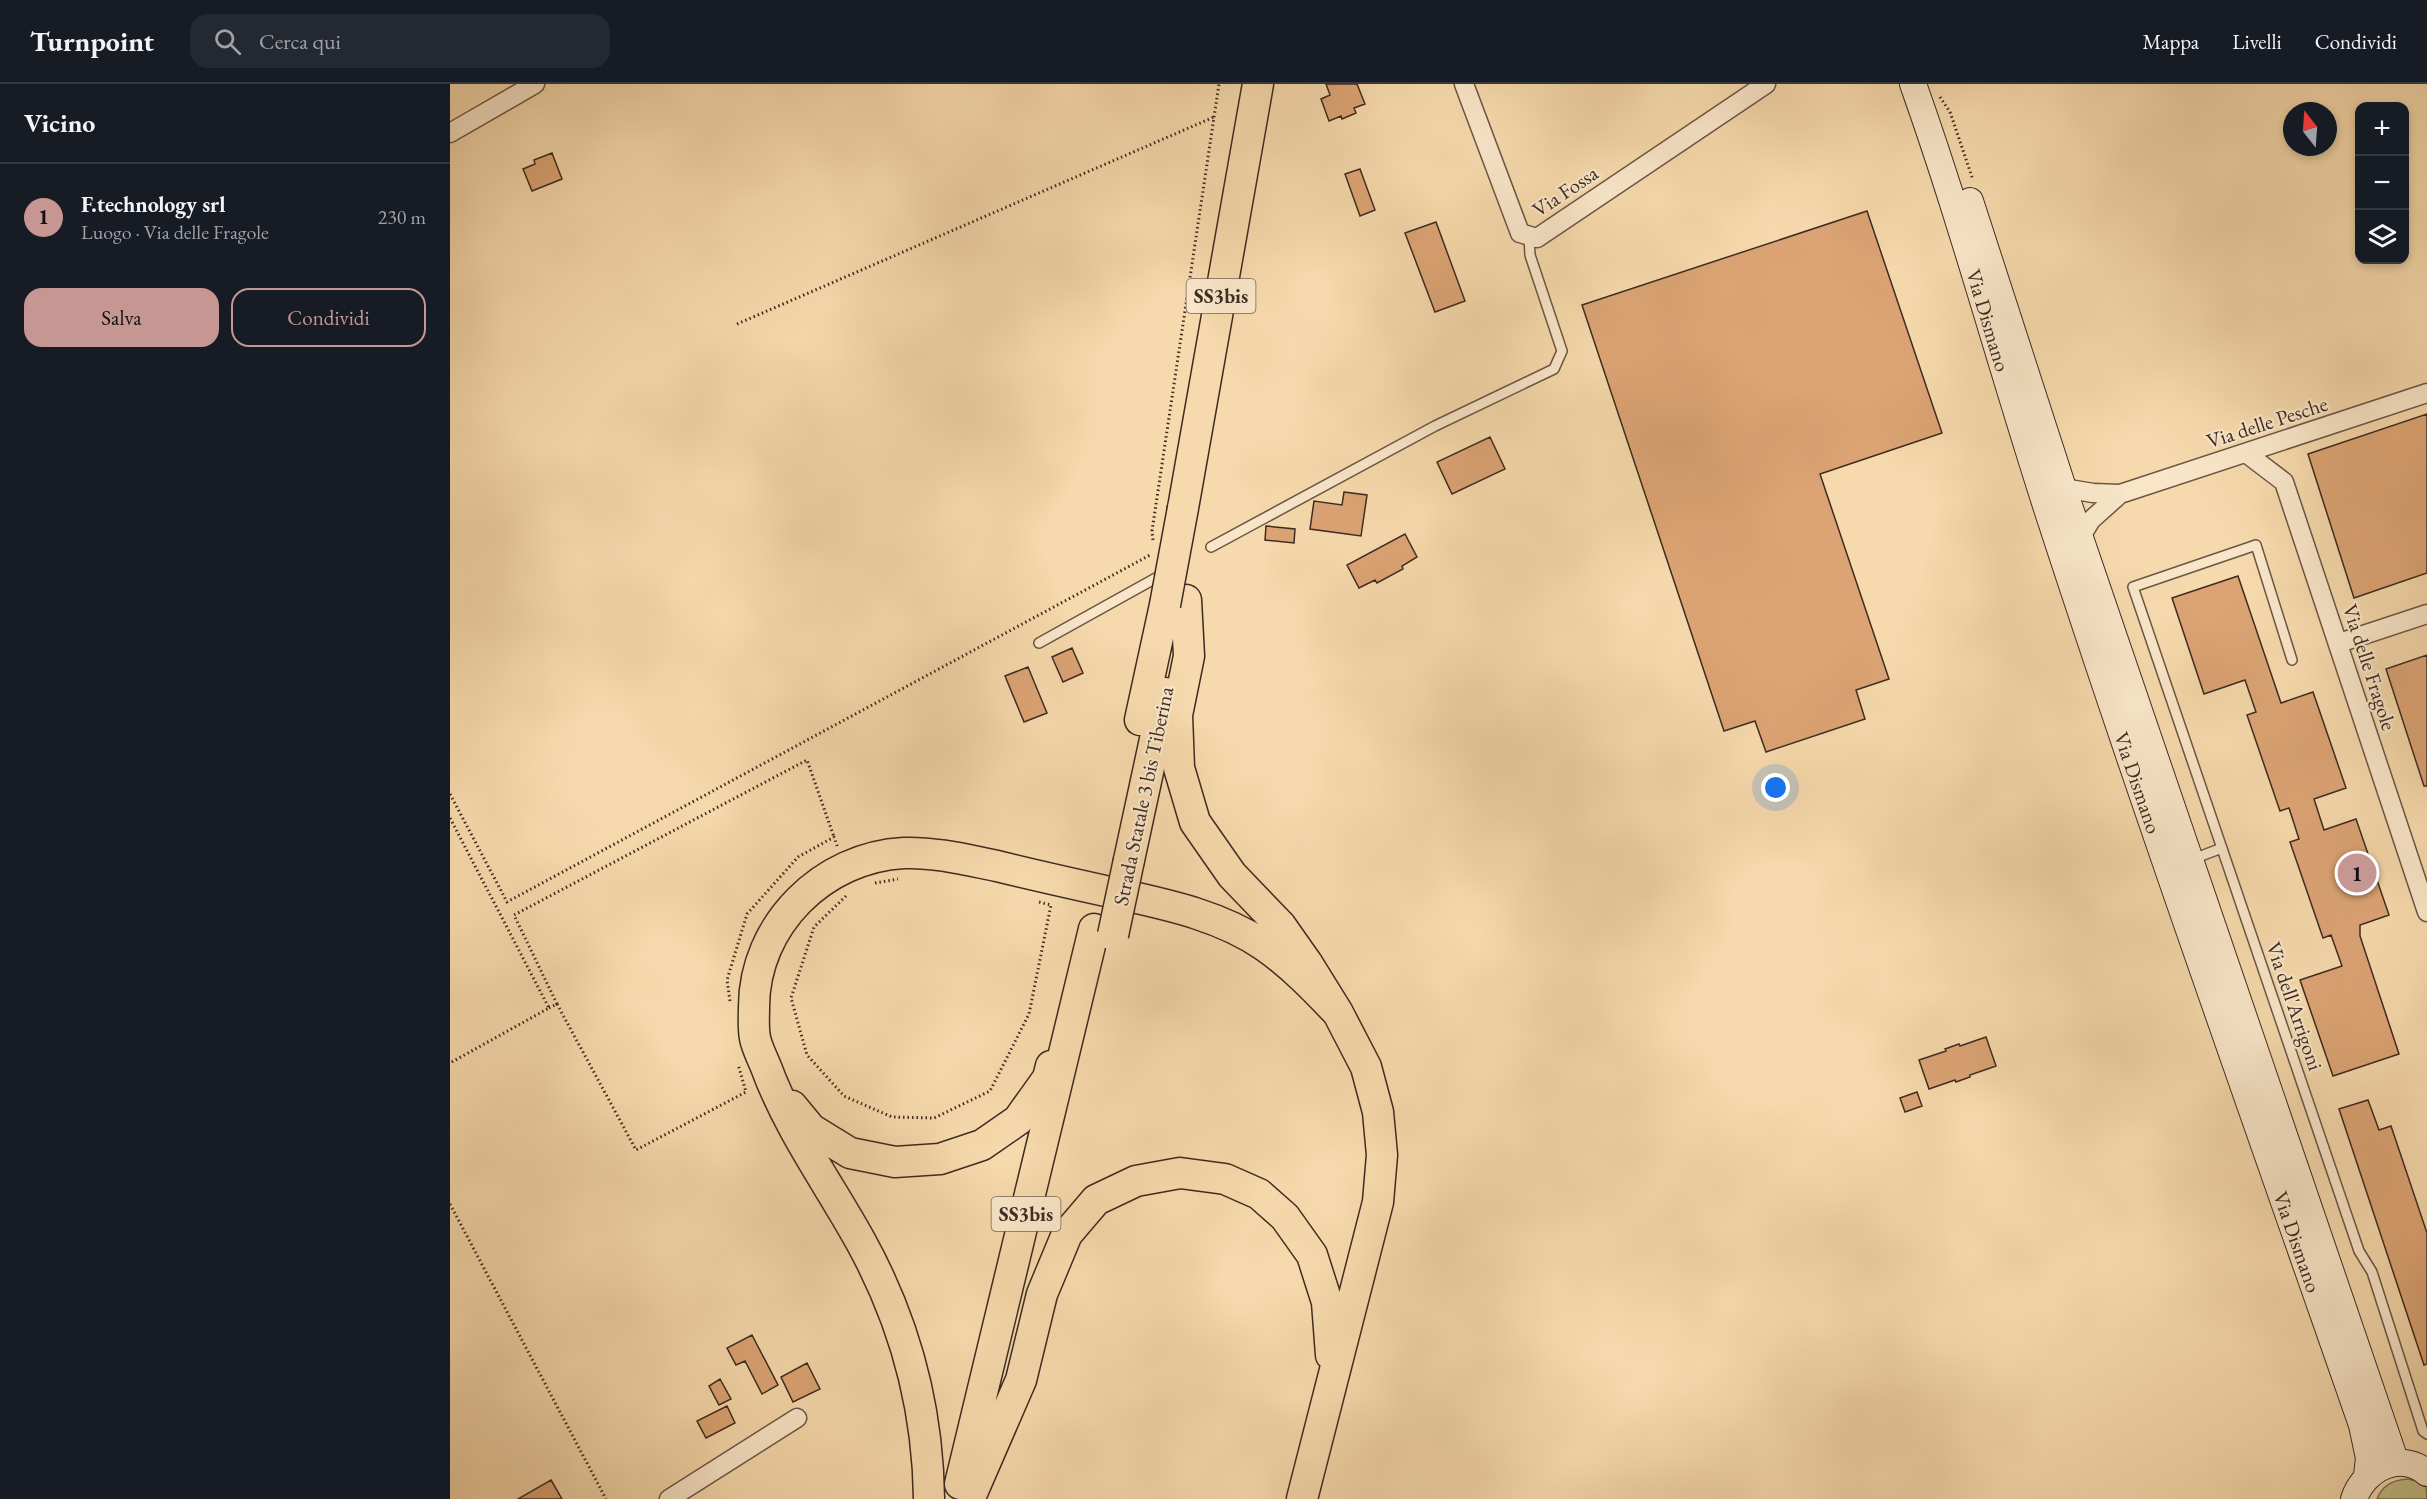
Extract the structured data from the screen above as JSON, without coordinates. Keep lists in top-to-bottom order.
{
  "streets": {
    "highway": ["SS3bis", "Strada Statale 3 bis Tiberina"],
    "main road": ["Via Dismano"],
    "street": ["Via Fossa", "Via delle Pesche", "Via delle Fragole"],
    "lane": ["Via dell'Arrigoni"]
  },
  "crossings": [
    ["Via Dismano", "Via delle Pesche"],
    ["Via delle Pesche", "Via delle Fragole"]
  ],
  "north": "top",
  "page": {
    "header": "Turnpoint",
    "search": "Cerca qui",
    "nav": ["Mappa", "Livelli", "Condividi"],
    "heading": "Vicino",
    "map_buttons": ["+", "−"],
    "list": [
      {
        "mark": "1",
        "name": "F.technology srl",
        "note": "Luogo · Via delle Fragole",
        "value": "230 m"
      }
    ],
    "buttons": ["Salva", "Condividi"],
    "pins": "1"
  }
}
